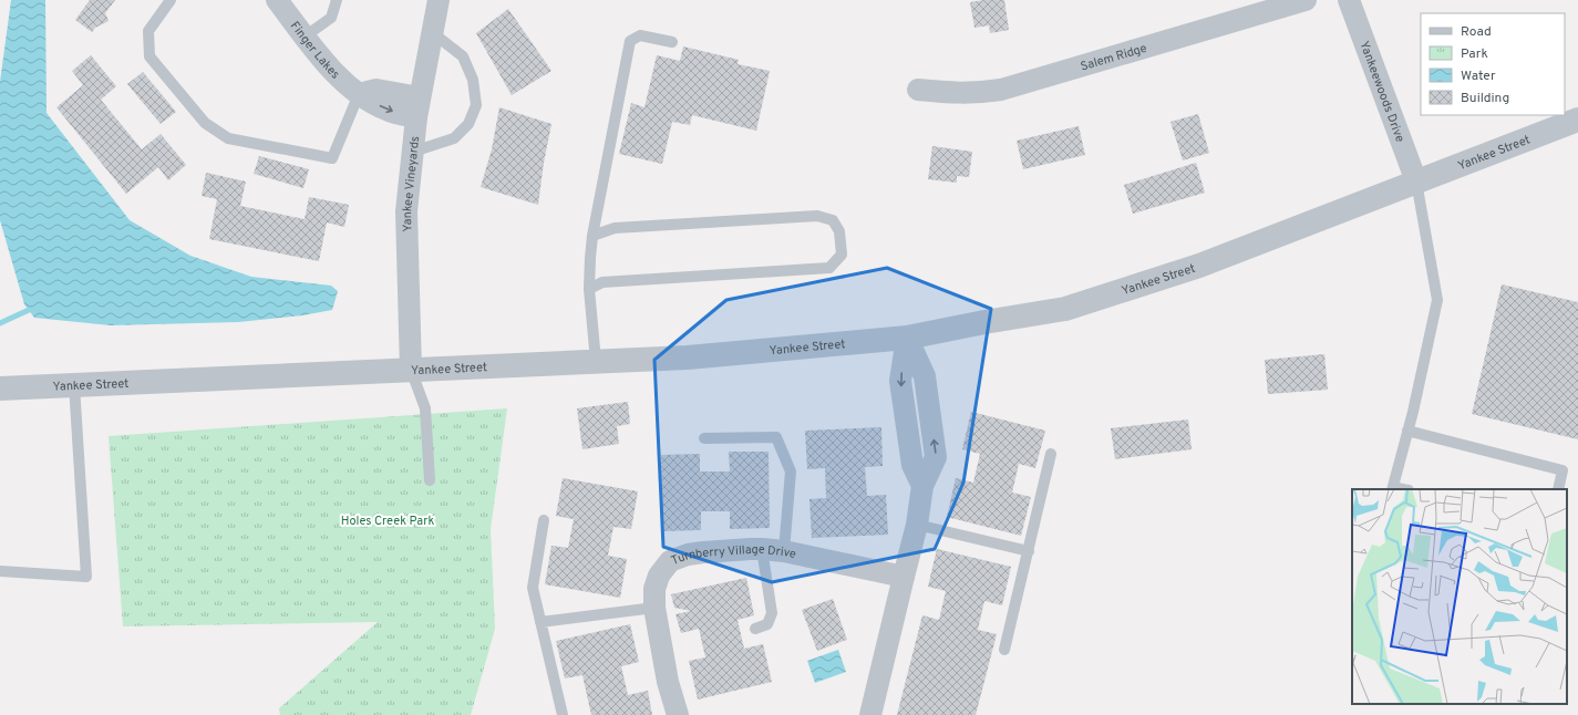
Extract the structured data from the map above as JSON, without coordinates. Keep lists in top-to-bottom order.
{
  "streets": {
    "street": [
      "Finger Lakes",
      "Salem Ridge",
      "Yankeewoods Drive",
      "Yankee Street",
      "Yankee Vineyards",
      "Turnberry Village Drive"
    ]
  },
  "crossings": [
    ["Finger Lakes", "Yankee Vineyards"],
    ["Yankeewoods Drive", "Yankee Street"],
    ["Yankee Street", "Yankee Vineyards"]
  ],
  "parks": ["Holes Creek Park"],
  "legend": [
    "Road",
    "Park",
    "Water",
    "Building"
  ]
}
